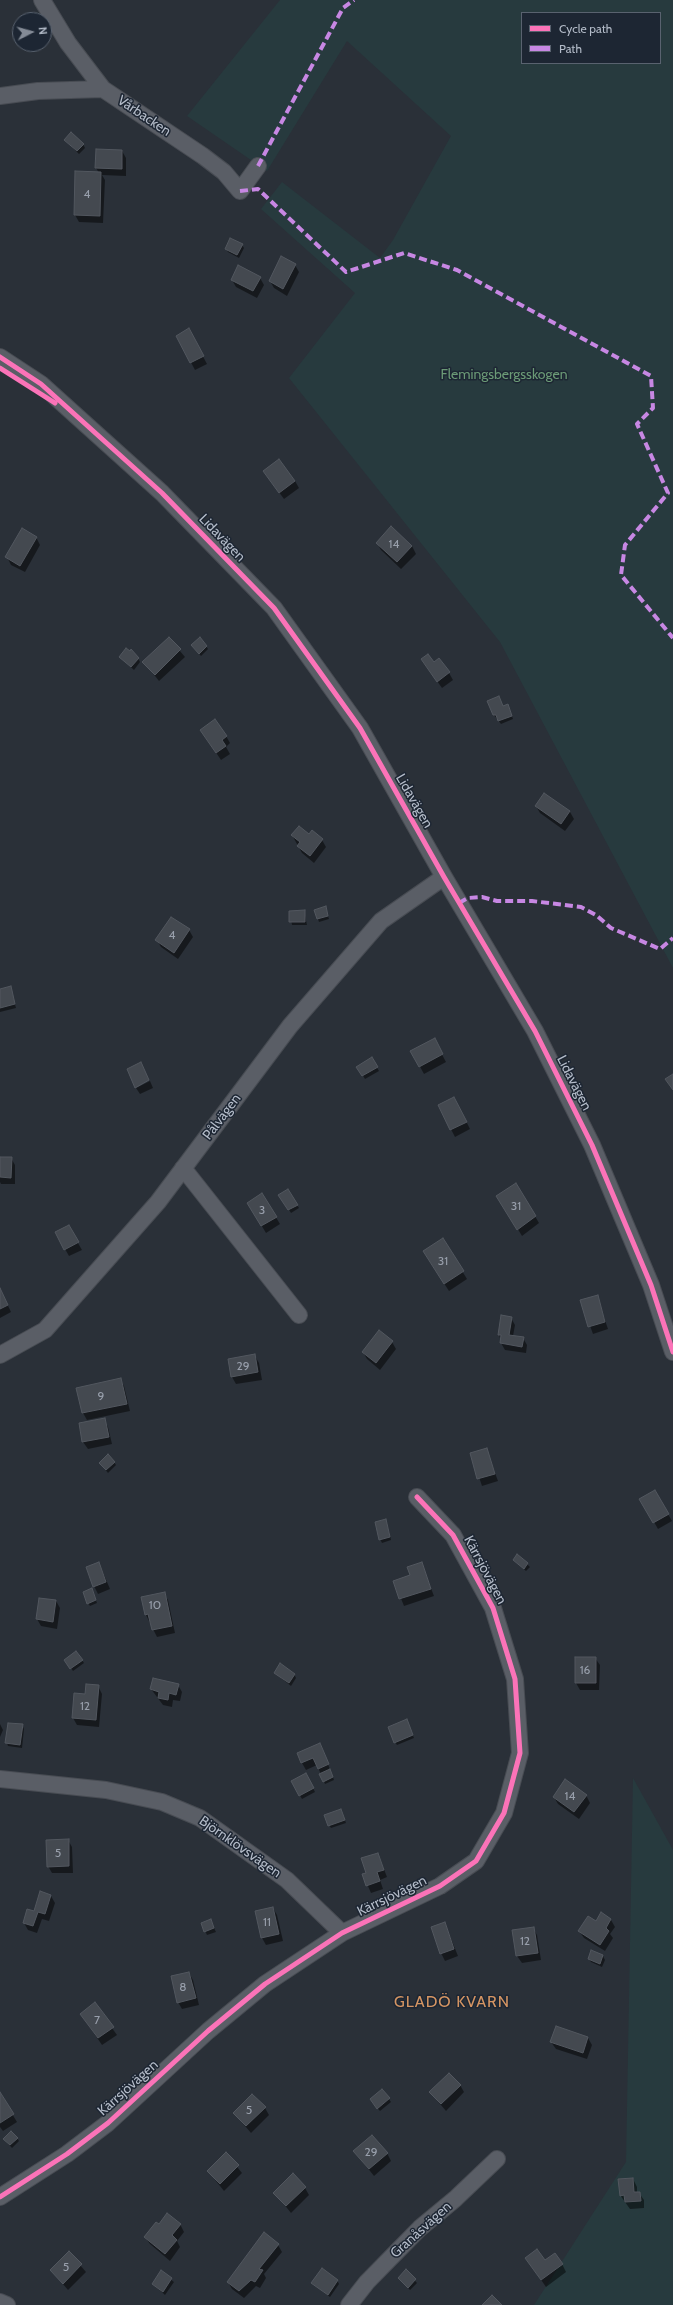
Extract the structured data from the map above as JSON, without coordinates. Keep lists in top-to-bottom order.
{
  "streets": {
    "street": [
      "Vårbacken",
      "Lidavägen",
      "Pålvägen",
      "Kärrsjövägen",
      "Björnklövsvägen",
      "Granåsvägen"
    ]
  },
  "crossings": [
    ["Lidavägen", "Pålvägen"],
    ["Kärrsjövägen", "Björnklövsvägen"]
  ],
  "districts": ["GLADÖ KVARN"],
  "parks": ["Flemingsbergsskogen"],
  "house_numbers": [
    "4",
    "14",
    "4",
    "31",
    "3",
    "31",
    "29",
    "9",
    "10",
    "16",
    "12",
    "14",
    "5",
    "11",
    "12",
    "8",
    "7",
    "5",
    "29",
    "5"
  ],
  "legend": ["Cycle path", "Path"],
  "north": "right"
}
